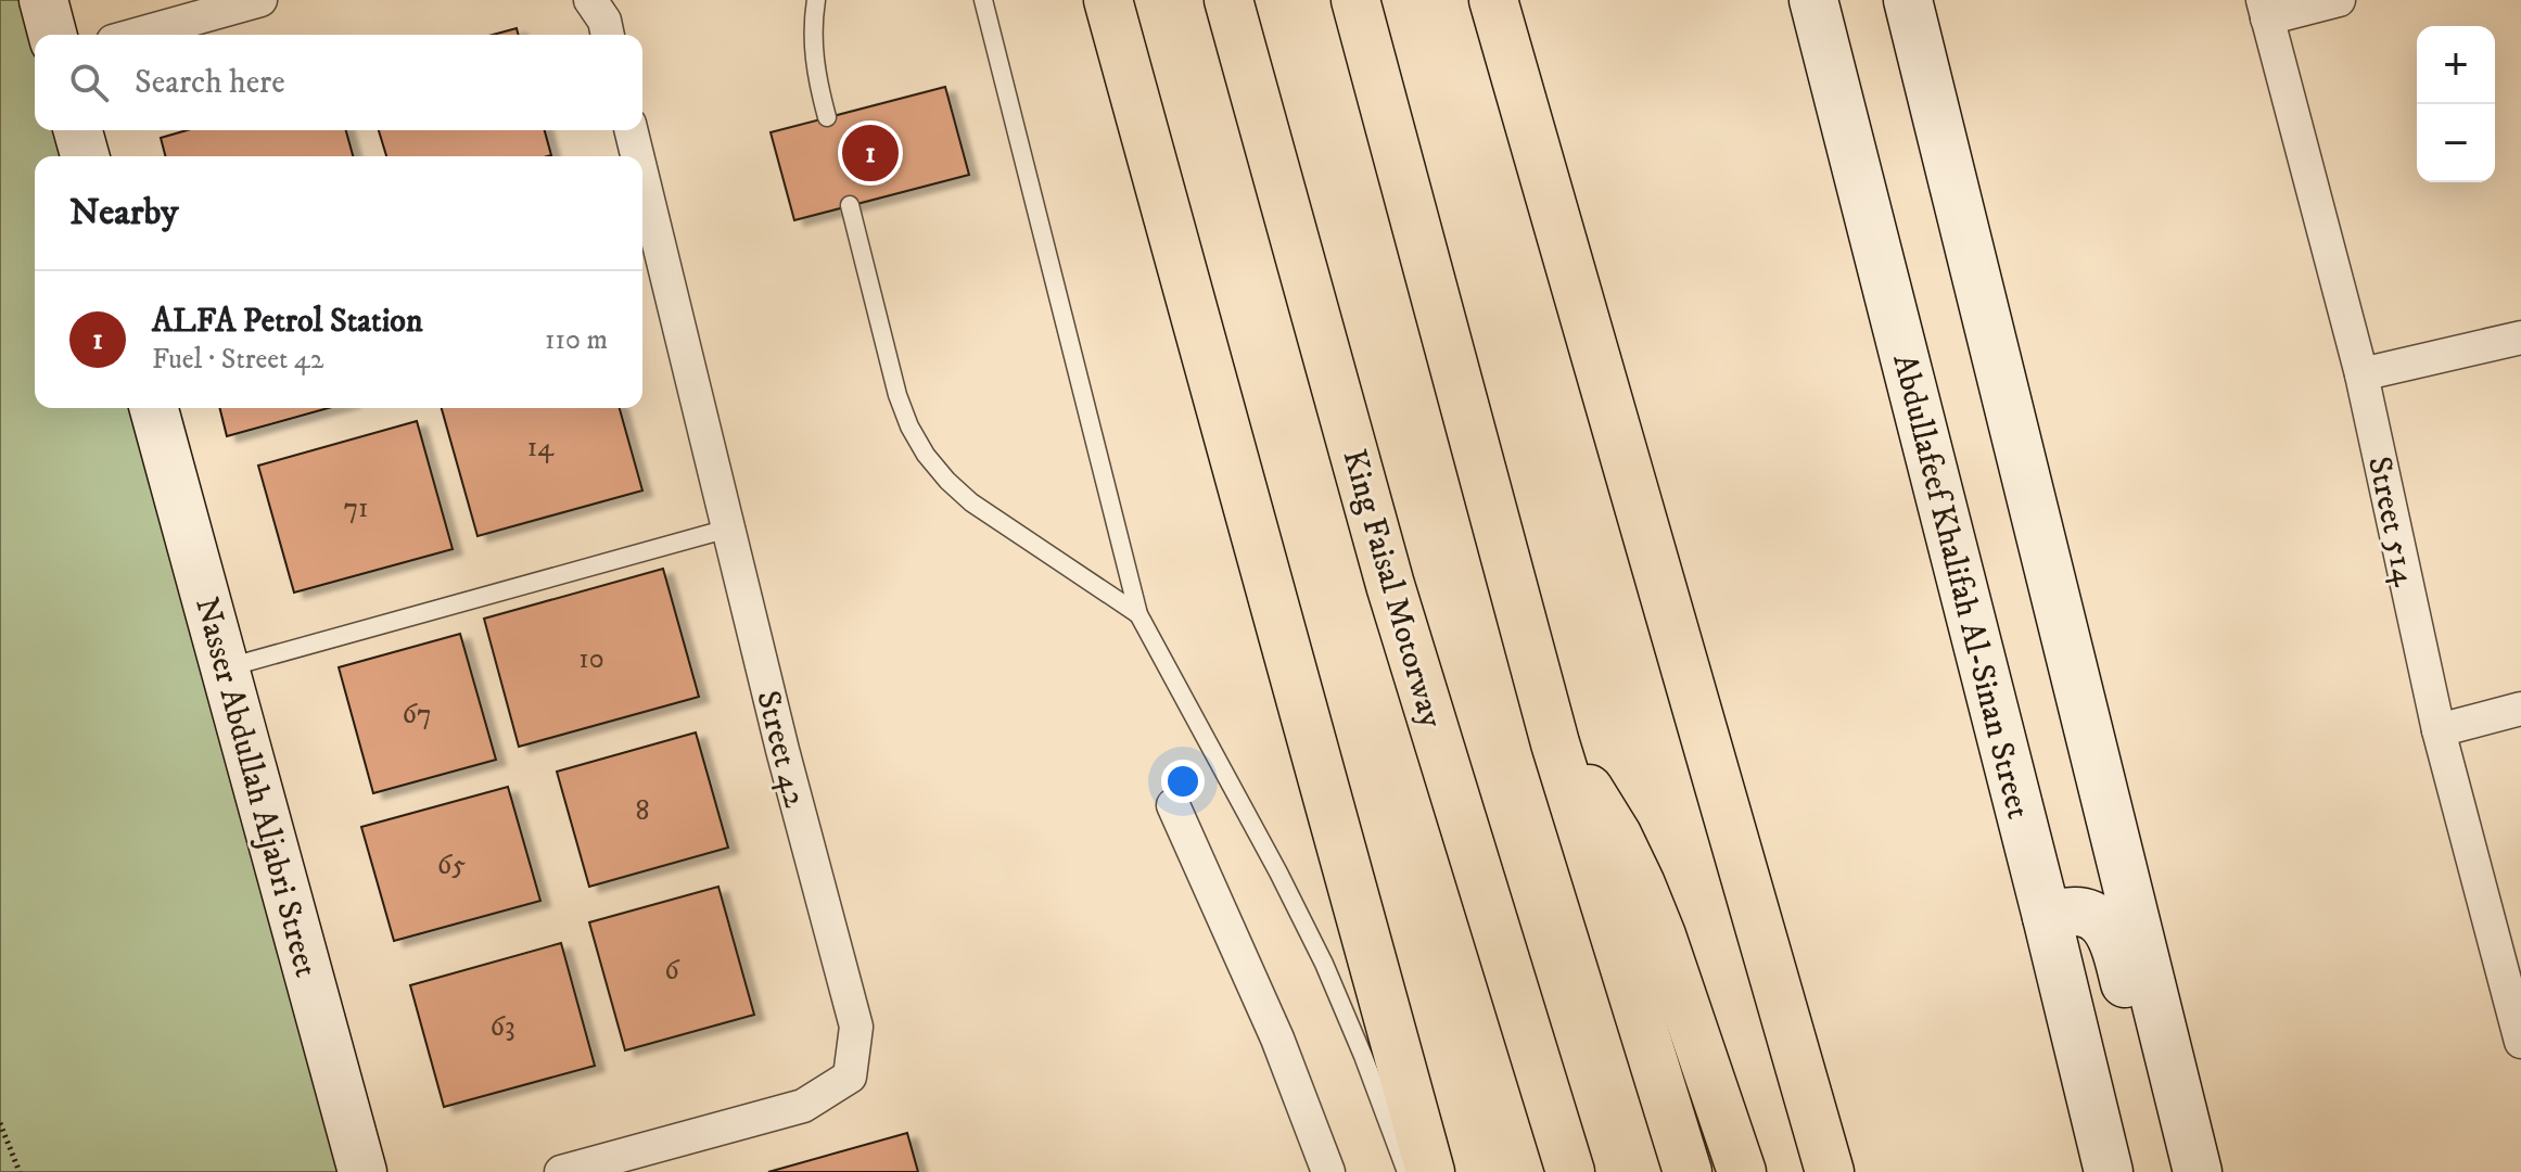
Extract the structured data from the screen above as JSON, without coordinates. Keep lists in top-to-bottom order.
{
  "streets": {
    "main road": ["King Faisal Motorway"],
    "street": [
      "Street 514",
      "Abdullafeef Khalifah Al-Sinan Street",
      "Street 42",
      "Nasser Abdullah Aljabri Street"
    ]
  },
  "house_numbers": [
    "14",
    "71",
    "10",
    "67",
    "8",
    "65",
    "6",
    "63"
  ],
  "page": {
    "map_buttons": ["+", "−"],
    "search": "Search here",
    "pins": "1",
    "heading": "Nearby",
    "list": [
      {
        "mark": "1",
        "name": "ALFA Petrol Station",
        "note": "Fuel · Street 42",
        "value": "110 m"
      }
    ]
  }
}
